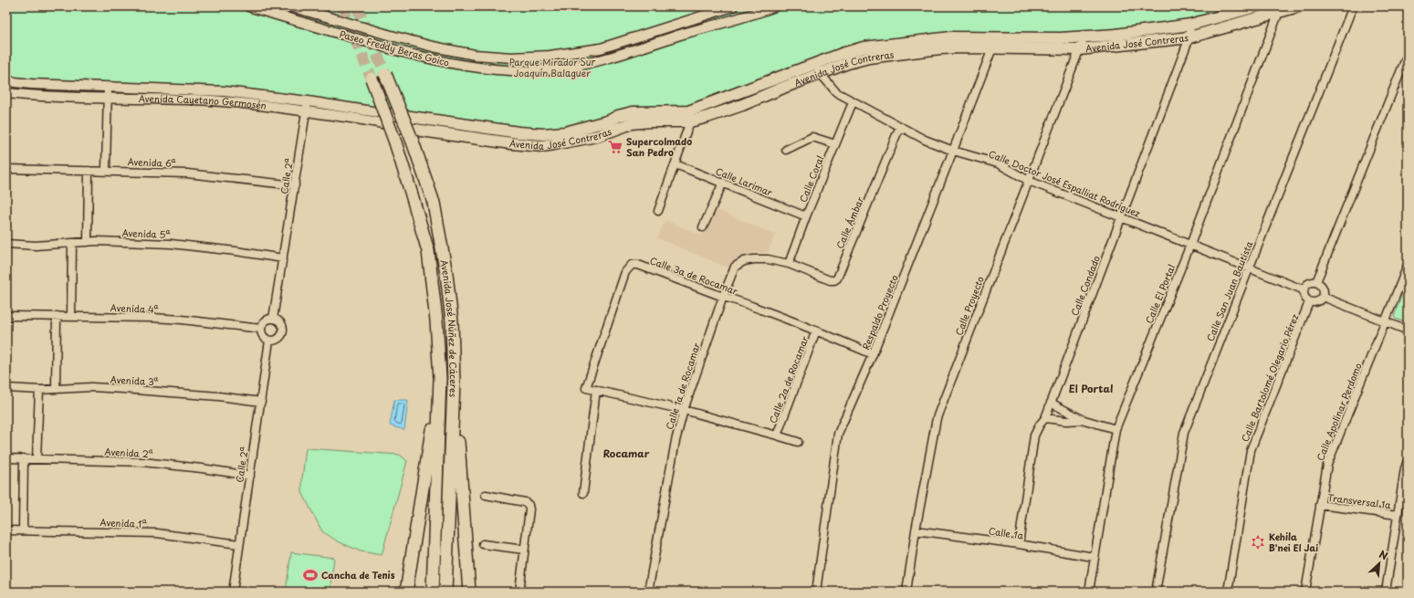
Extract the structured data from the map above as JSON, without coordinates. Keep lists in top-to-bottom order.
{
  "streets": {
    "main road": ["Avenida José Contreras", "Avenida José Núñez de Cáceres"],
    "street": [
      "Paseo Freddy Beras Goico",
      "Avenida Cayetano Germosén",
      "Avenida 6ª",
      "Calle 2ª",
      "Calle Coral",
      "Calle Larimar",
      "Calle Doctor José Espalliat Rodríguez",
      "Calle Ámbar",
      "Avenida 5ª",
      "Calle 3a de Rocamar",
      "Calle Condado",
      "Calle San Juan Bautista",
      "Calle El Portal",
      "Calle Proyecto",
      "Avenida 4ª",
      "Respaldo Proyecto",
      "Calle Bartolomé Olegario Pérez",
      "Calle 2a de Rocamar",
      "Avenida 3ª",
      "Calle 1a de Rocamar",
      "Calle Apolinar Perdomo",
      "Avenida 2ª",
      "Transversal 1a",
      "Avenida 1ª",
      "Calle 1a"
    ]
  },
  "crossings": [
    ["Avenida José Contreras", "Avenida Cayetano Germosén"],
    ["Avenida José Contreras", "Calle Doctor José Espalliat Rodríguez"],
    ["Avenida José Contreras", "Calle Condado"],
    ["Avenida José Contreras", "Calle El Portal"],
    ["Avenida José Contreras", "Calle Proyecto"],
    ["Avenida José Contreras", "Respaldo Proyecto"],
    ["Avenida Cayetano Germosén", "Calle 2ª"],
    ["Avenida 6ª", "Calle 2ª"],
    ["Calle 2ª", "Avenida 5ª"],
    ["Calle 2ª", "Avenida 4ª"],
    ["Calle 2ª", "Avenida 3ª"],
    ["Calle 2ª", "Avenida 2ª"],
    ["Calle 2ª", "Avenida 1ª"],
    ["Calle Coral", "Calle Larimar"],
    ["Calle Coral", "Calle Doctor José Espalliat Rodríguez"],
    ["Calle Coral", "Calle Ámbar"],
    ["Calle Coral", "Calle 1a de Rocamar"],
    ["Calle Doctor José Espalliat Rodríguez", "Calle Ámbar"],
    ["Calle Doctor José Espalliat Rodríguez", "Calle Condado"],
    ["Calle Doctor José Espalliat Rodríguez", "Calle San Juan Bautista"],
    ["Calle Doctor José Espalliat Rodríguez", "Calle El Portal"],
    ["Calle Doctor José Espalliat Rodríguez", "Calle Proyecto"],
    ["Calle Doctor José Espalliat Rodríguez", "Respaldo Proyecto"],
    ["Calle Doctor José Espalliat Rodríguez", "Calle Bartolomé Olegario Pérez"],
    ["Calle Ámbar", "Calle 1a de Rocamar"],
    ["Calle 3a de Rocamar", "Respaldo Proyecto"],
    ["Calle 3a de Rocamar", "Calle 2a de Rocamar"],
    ["Calle 3a de Rocamar", "Calle 1a de Rocamar"],
    ["Calle Condado", "Calle 1a"],
    ["Calle El Portal", "Calle 1a"],
    ["Calle Proyecto", "Calle 1a"],
    ["Calle 2a de Rocamar", "Calle 1a de Rocamar"],
    ["Calle Apolinar Perdomo", "Transversal 1a"]
  ],
  "districts": ["El Portal", "Rocamar"],
  "parks": ["Parque Mirador Sur Joaquín Balaguer"],
  "places": {
    "supermarket": ["Supercolmado San Pedro"],
    "synagogue": ["Kehila B'nei El Jai"],
    "sports": ["Cancha de Tenis"]
  },
  "north": "top right"
}
